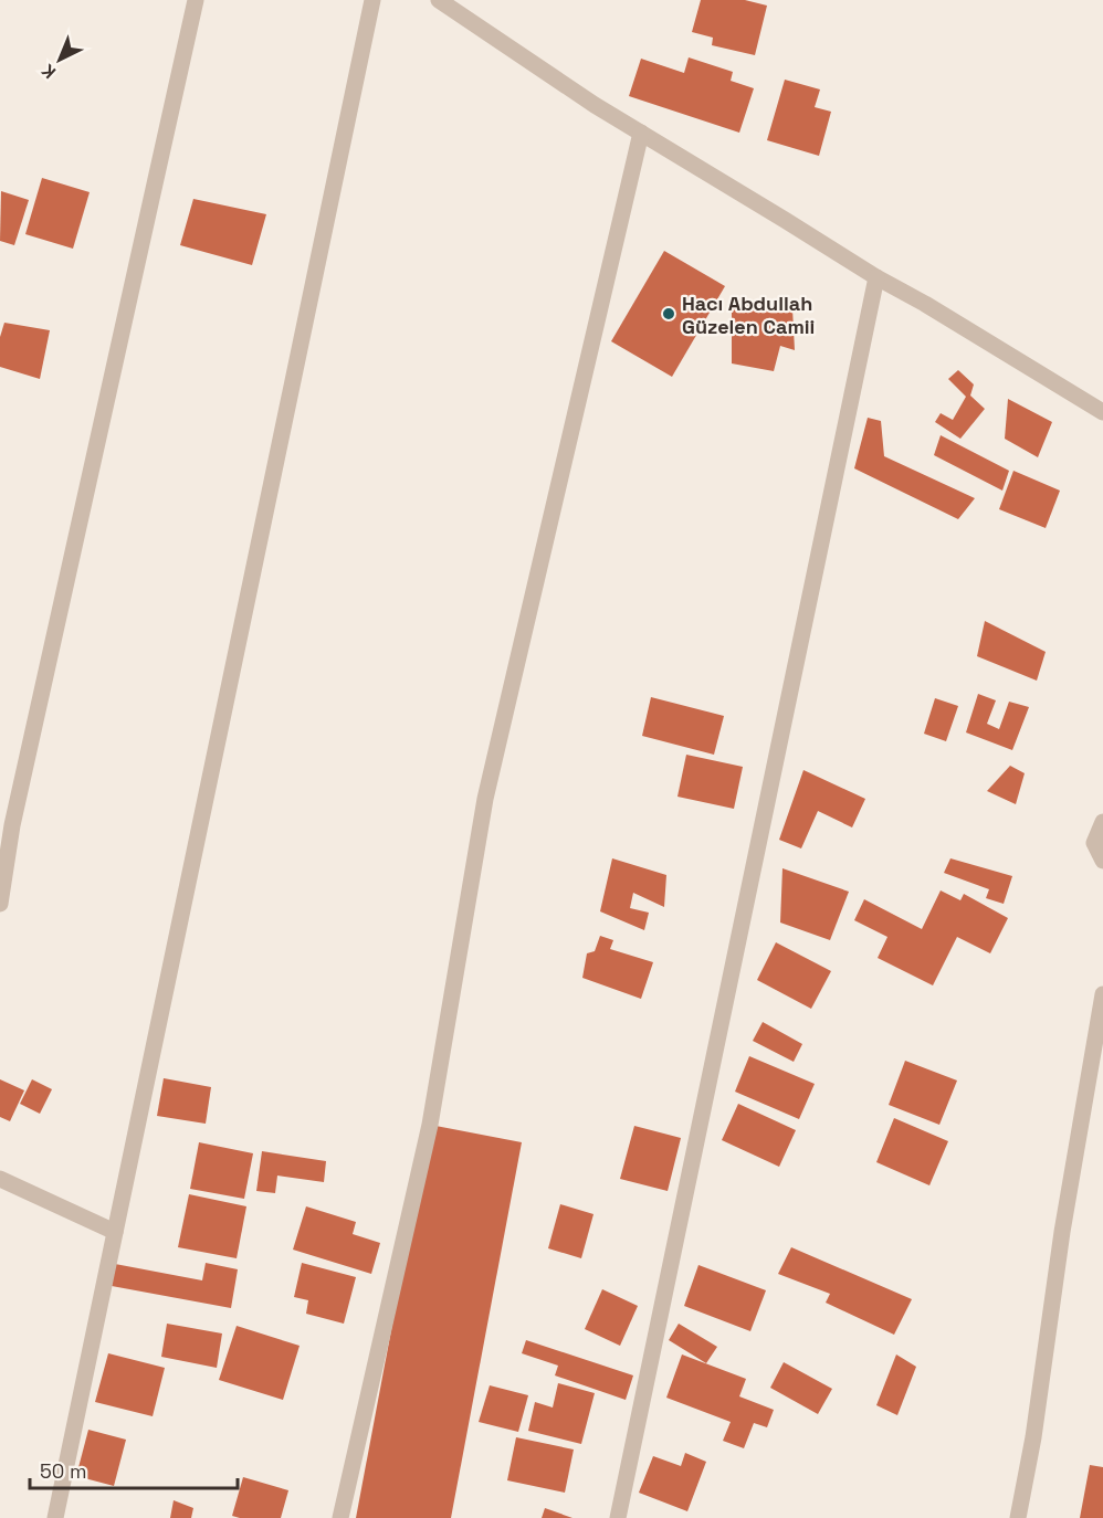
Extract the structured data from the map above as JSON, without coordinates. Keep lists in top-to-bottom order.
{
  "places": ["Hacı Abdullah Güzelen Camii"],
  "scale_bar": "50 m",
  "north": "bottom left"
}
